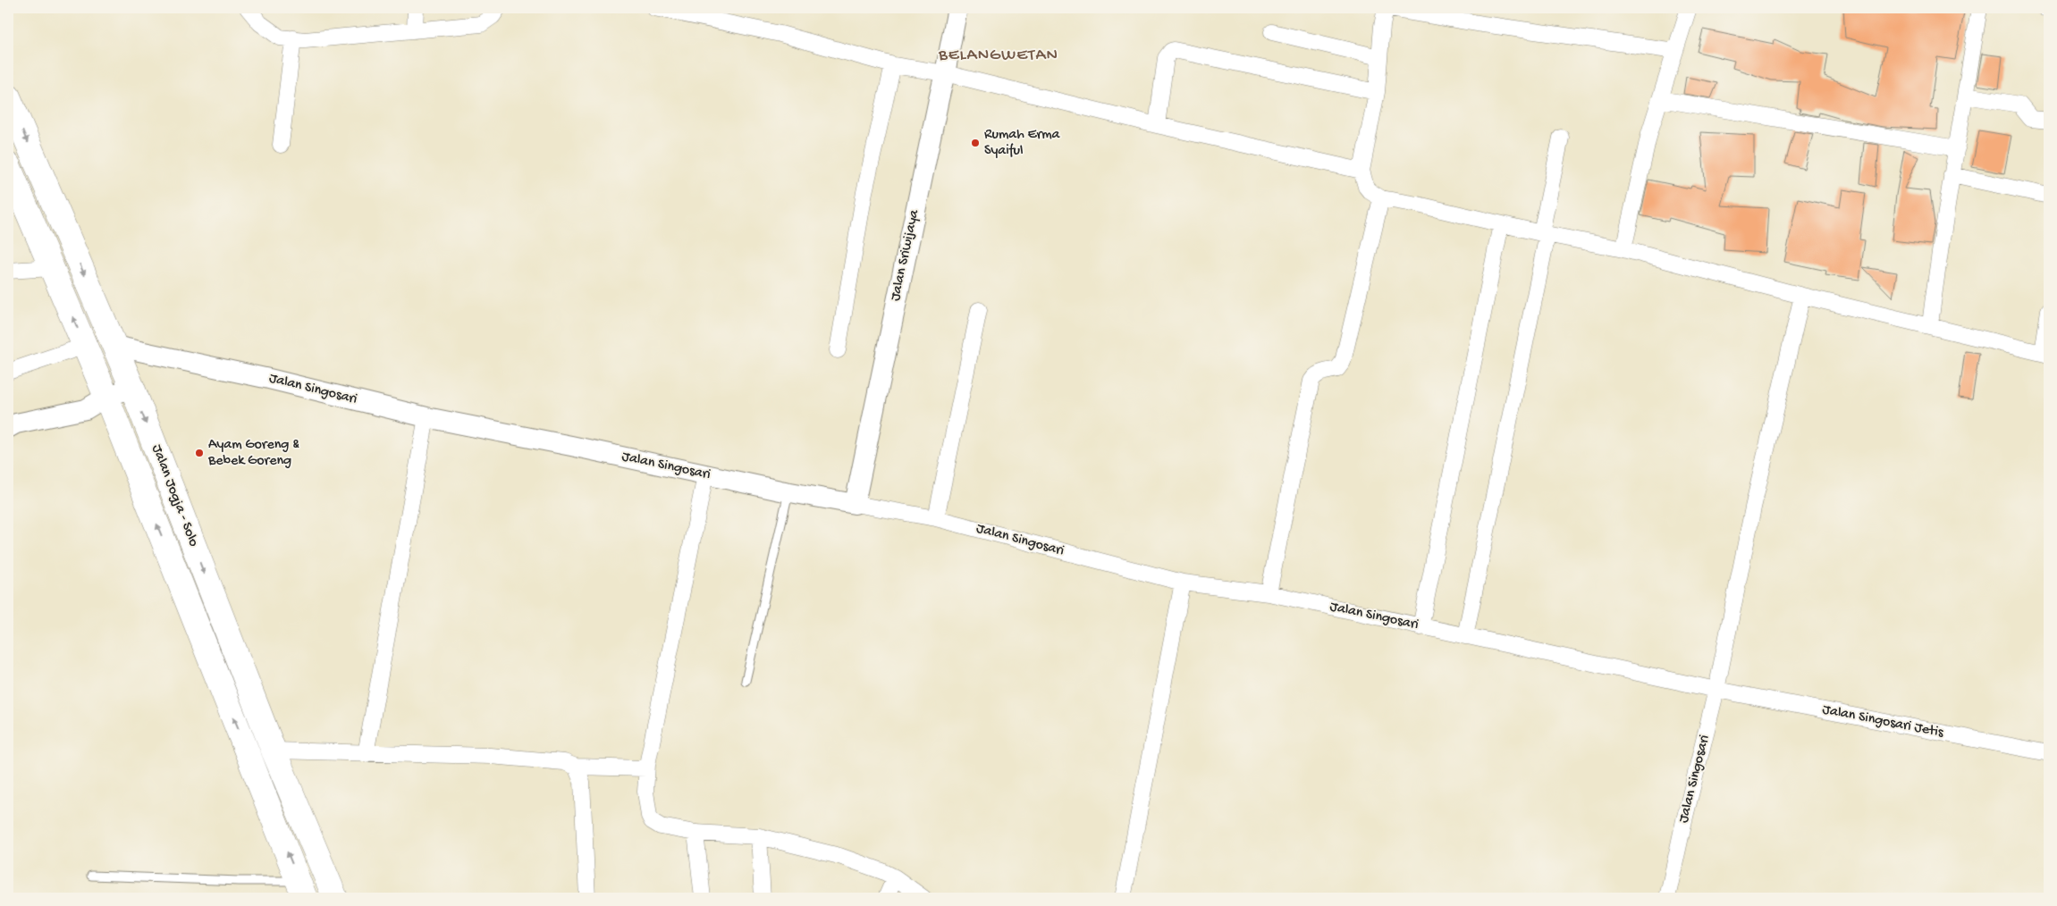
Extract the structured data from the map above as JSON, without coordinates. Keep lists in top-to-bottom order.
{
  "streets": {
    "highway": ["Jalan Jogja - Solo"],
    "street": ["Jalan Sriwijaya", "Jalan Singosari", "Jalan Singosari Jetis"]
  },
  "crossings": [
    ["Jalan Sriwijaya", "Jalan Singosari"],
    ["Jalan Singosari", "Jalan Jogja - Solo"],
    ["Jalan Singosari", "Jalan Singosari Jetis"]
  ],
  "districts": ["BELANGWETAN"],
  "places": ["Rumah Erma Syaiful", "Ayam Goreng & Bebek Goreng"]
}
